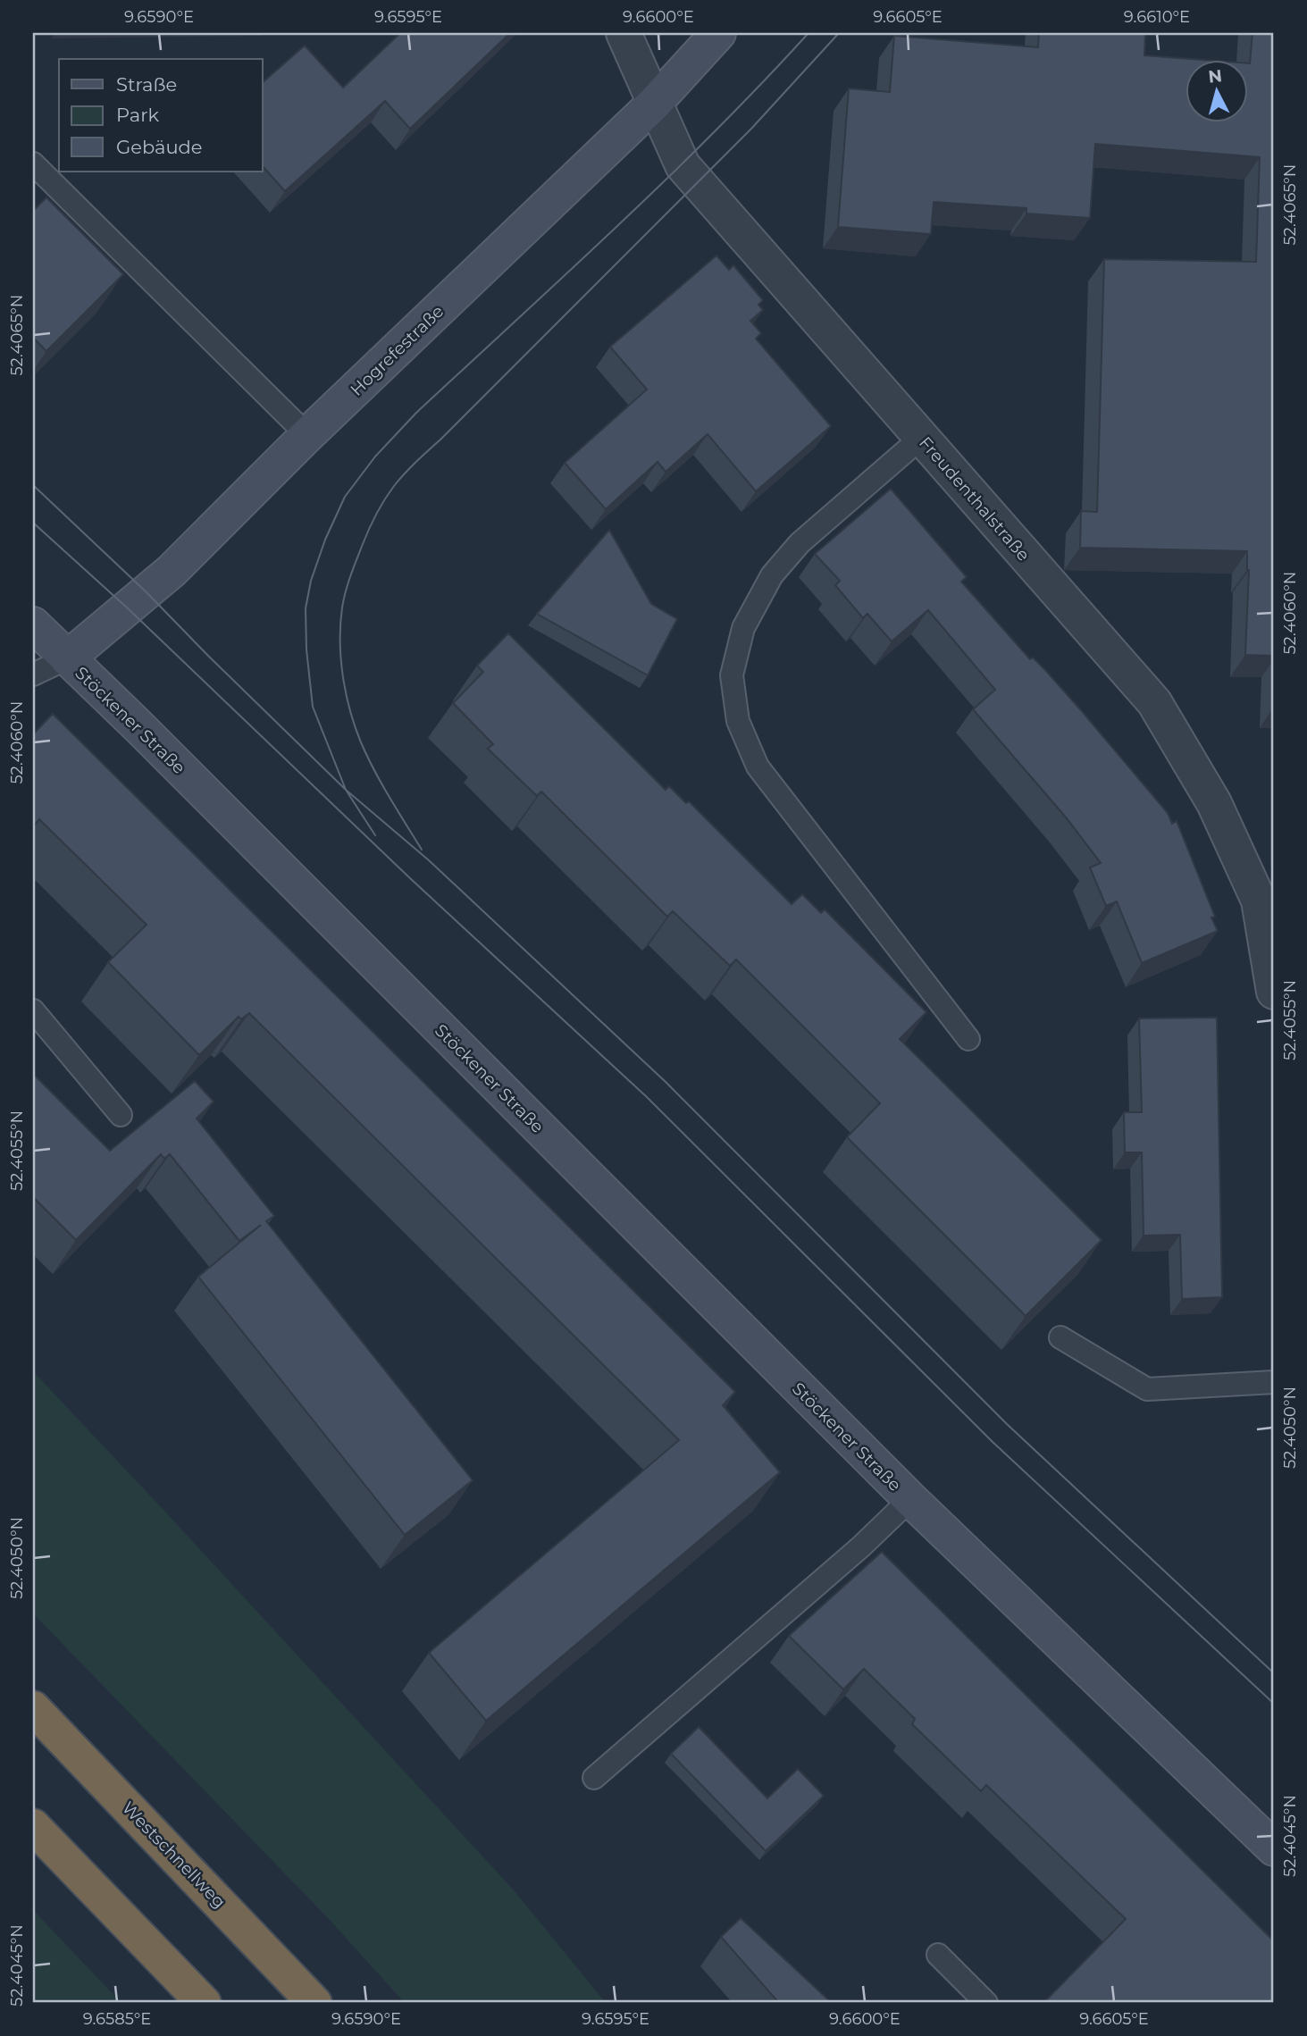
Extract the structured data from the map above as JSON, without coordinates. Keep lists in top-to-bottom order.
{
  "streets": {
    "highway": ["Westschnellweg"],
    "street": ["Hogrefestraße", "Freudenthalstraße", "Stöckener Straße"]
  },
  "crossings": [
    ["Hogrefestraße", "Freudenthalstraße"],
    ["Hogrefestraße", "Stöckener Straße"]
  ],
  "legend": ["Straße", "Park", "Gebäude"],
  "north": "top",
  "coordinates": [
    "9.6590°E",
    "9.6595°E",
    "9.6600°E",
    "9.6605°E",
    "9.6610°E",
    "52.4065°N",
    "52.4060°N",
    "52.4055°N",
    "52.4050°N",
    "52.4045°N",
    "9.6585°E"
  ]
}
